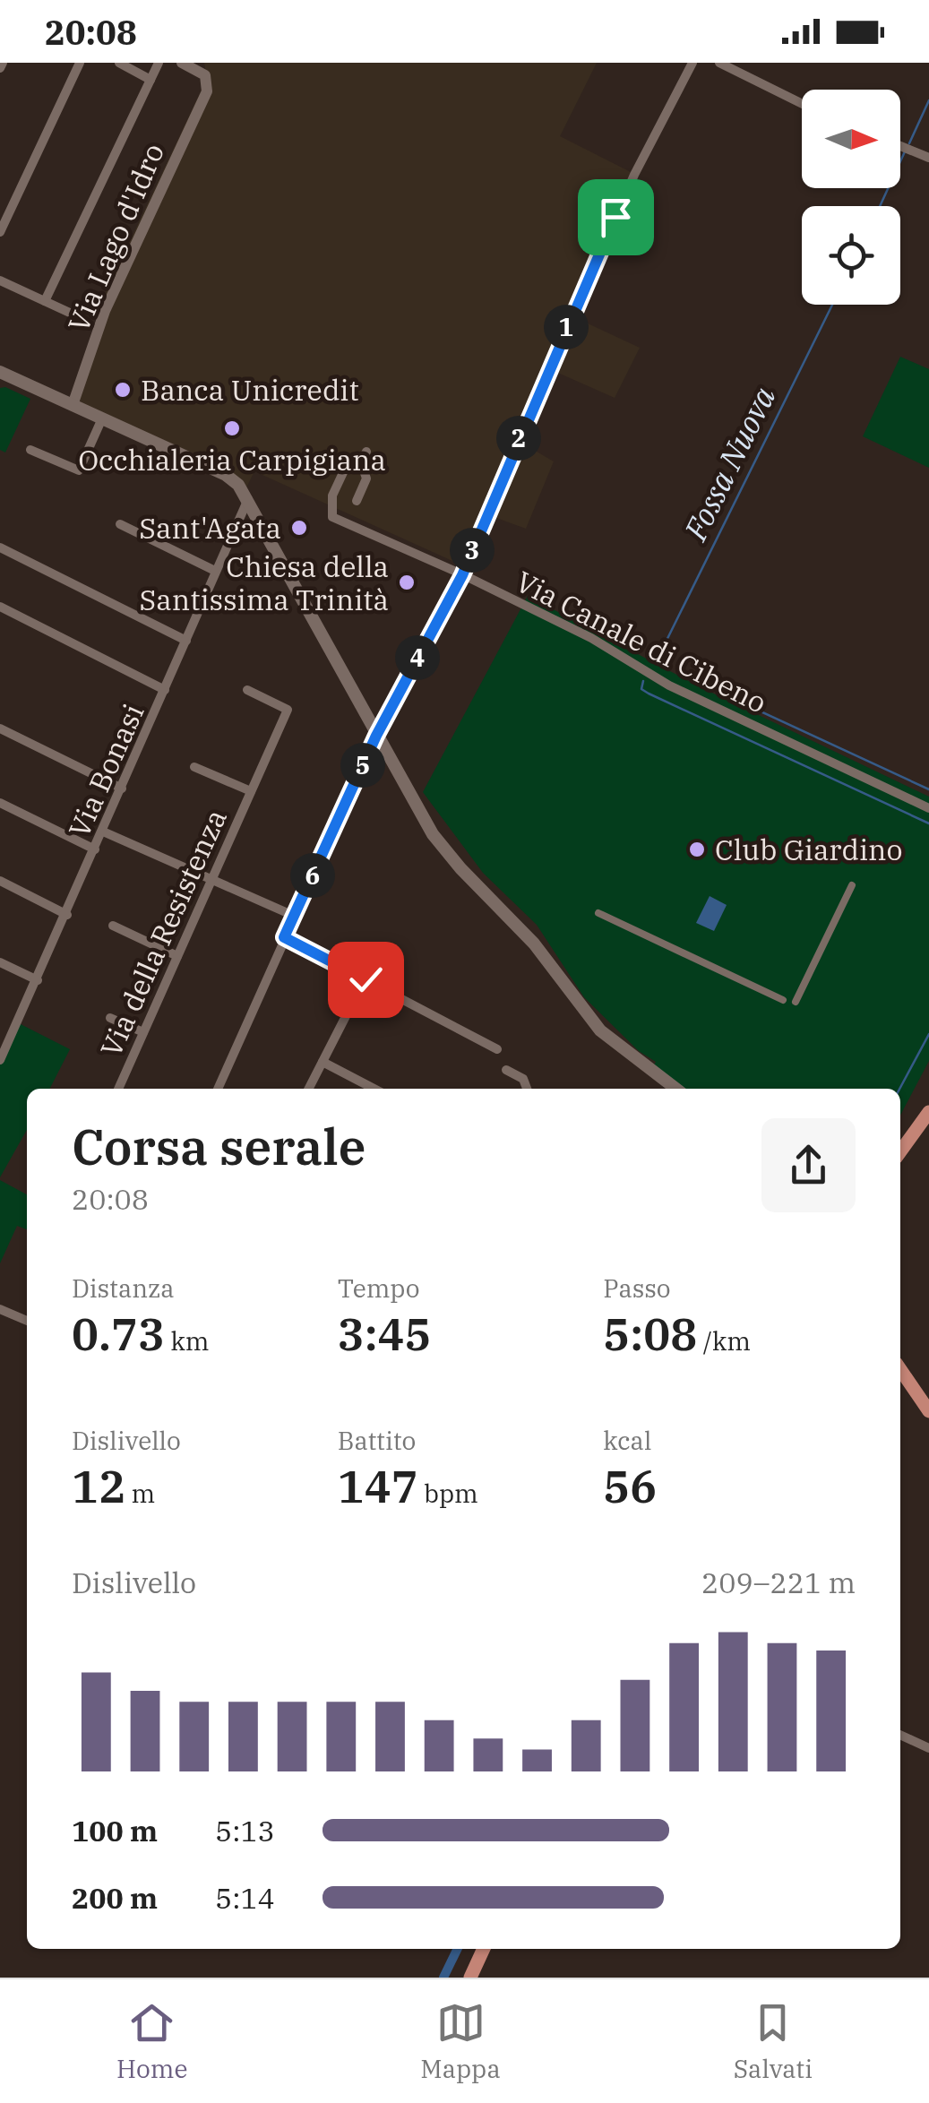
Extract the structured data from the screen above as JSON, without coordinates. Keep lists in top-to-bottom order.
{
  "streets": {
    "street": [
      "Via Lago d'Idro",
      "Via Canale di Cibeno",
      "Via Bonasi",
      "Via della Resistenza"
    ]
  },
  "water": ["Fossa Nuova"],
  "places": [
    "Banca Unicredit",
    "Occhialeria Carpigiana",
    "Sant'Agata",
    "Chiesa della Santissima Trinità",
    "Club Giardino"
  ],
  "north": "right",
  "page": {
    "status": "20:08",
    "pins": [
      "1",
      "2",
      "3",
      "4",
      "5",
      "6"
    ],
    "heading": ["Corsa serale", "20:08"],
    "stats": [
      ["Distanza", "0.73 km"],
      ["Tempo", "3:45"],
      ["Passo", "5:08 /km"],
      ["Dislivello", "12 m"],
      ["Battito", "147 bpm"],
      ["kcal", "56"]
    ],
    "chart": ["Dislivello", "209–221 m"],
    "list": [
      {
        "name": "100 m",
        "note": "5:13"
      },
      {
        "name": "200 m",
        "note": "5:14"
      }
    ],
    "tabs": ["Home", "Mappa", "Salvati"]
  }
}
